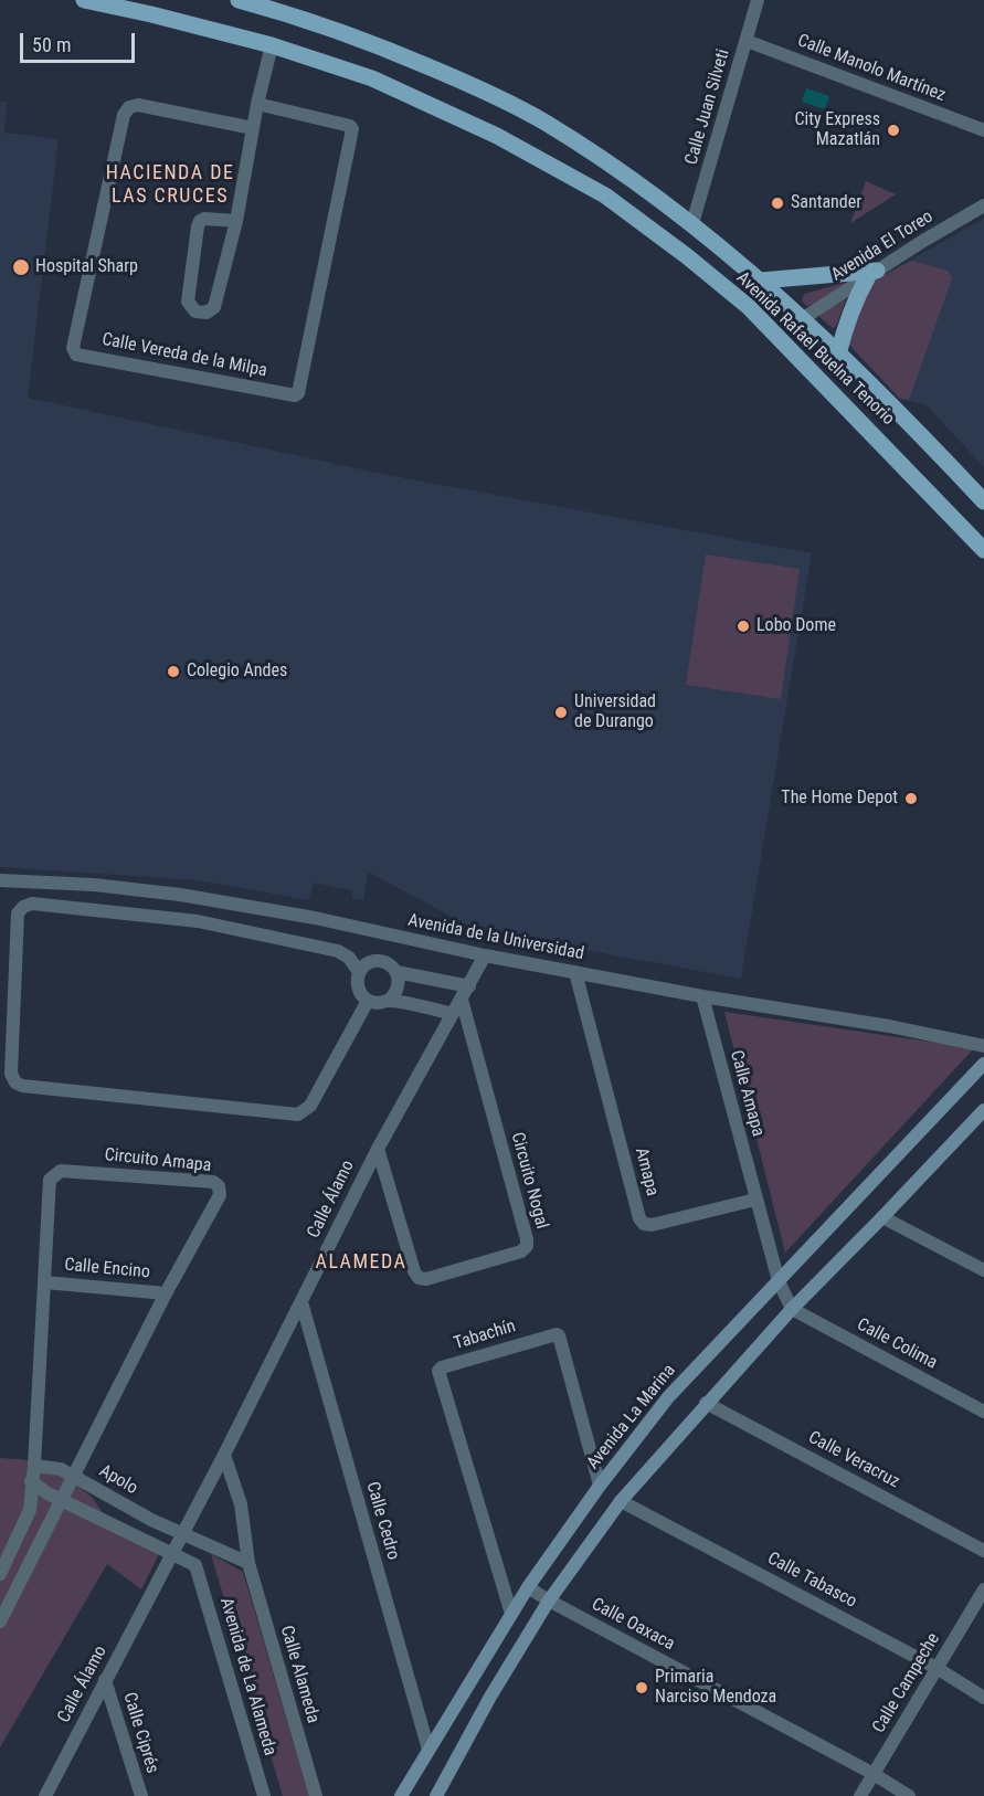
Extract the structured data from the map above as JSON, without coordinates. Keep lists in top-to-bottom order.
{
  "streets": {
    "main road": ["Avenida Rafael Buelna Tenorio", "Avenida La Marina"],
    "street": [
      "Calle Manolo Martínez",
      "Calle Juan Silveti",
      "Avenida El Toreo",
      "Calle Vereda de la Milpa",
      "Avenida de la Universidad",
      "Calle Amapa",
      "Circuito Amapa",
      "Amapa",
      "Circuito Nogal",
      "Calle Álamo",
      "Calle Encino",
      "Tabachín",
      "Calle Colima",
      "Calle Veracruz",
      "Apolo",
      "Calle Cedro",
      "Calle Tabasco",
      "Calle Oaxaca",
      "Calle Alameda",
      "Avenida de La Alameda",
      "Calle Campeche",
      "Calle Ciprés"
    ]
  },
  "crossings": [
    ["Calle Manolo Martínez", "Calle Juan Silveti"],
    ["Calle Juan Silveti", "Avenida Rafael Buelna Tenorio"],
    ["Avenida El Toreo", "Avenida Rafael Buelna Tenorio"],
    ["Avenida de la Universidad", "Calle Amapa"],
    ["Avenida de la Universidad", "Amapa"],
    ["Avenida de la Universidad", "Calle Álamo"],
    ["Calle Amapa", "Amapa"],
    ["Circuito Amapa", "Calle Encino"],
    ["Circuito Amapa", "Apolo"],
    ["Circuito Nogal", "Calle Álamo"],
    ["Calle Álamo", "Apolo"],
    ["Calle Álamo", "Calle Cedro"],
    ["Calle Álamo", "Calle Alameda"],
    ["Calle Álamo", "Avenida de La Alameda"],
    ["Calle Álamo", "Calle Ciprés"],
    ["Tabachín", "Avenida La Marina"],
    ["Avenida La Marina", "Calle Cedro"],
    ["Apolo", "Calle Alameda"],
    ["Calle Tabasco", "Calle Campeche"],
    ["Calle Oaxaca", "Calle Campeche"]
  ],
  "districts": ["HACIENDA DE LAS CRUCES", "ALAMEDA"],
  "places": [
    "City Express Mazatlán",
    "Santander",
    "Hospital Sharp",
    "Lobo Dome",
    "Colegio Andes",
    "Universidad de Durango",
    "The Home Depot",
    "Primaria Narciso Mendoza"
  ],
  "scale_bar": "50 m"
}
